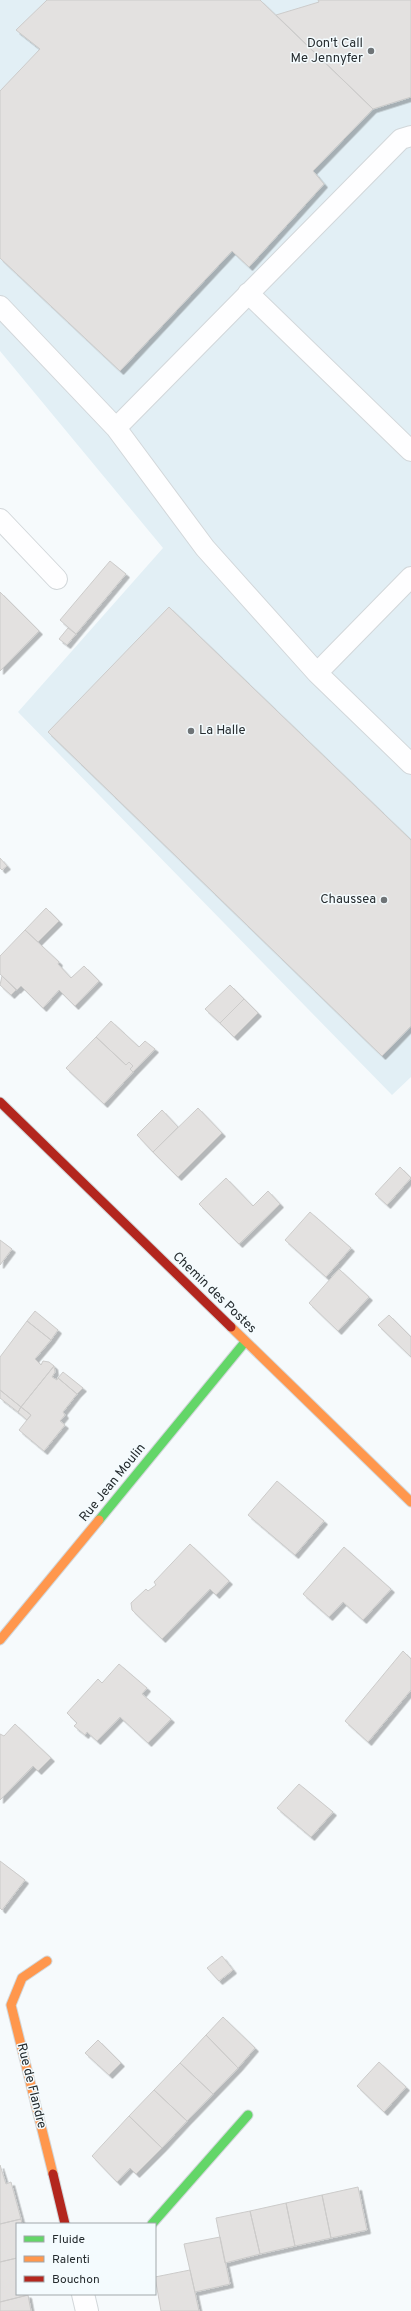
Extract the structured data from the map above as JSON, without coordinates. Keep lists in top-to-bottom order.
{
  "streets": {
    "street": ["Chemin des Postes", "Rue Jean Moulin", "Rue de Flandre"]
  },
  "crossings": [
    ["Chemin des Postes", "Rue Jean Moulin"]
  ],
  "places": ["Don't Call Me Jennyfer", "La Halle", "Chaussea"],
  "legend": ["Fluide", "Ralenti", "Bouchon"]
}
